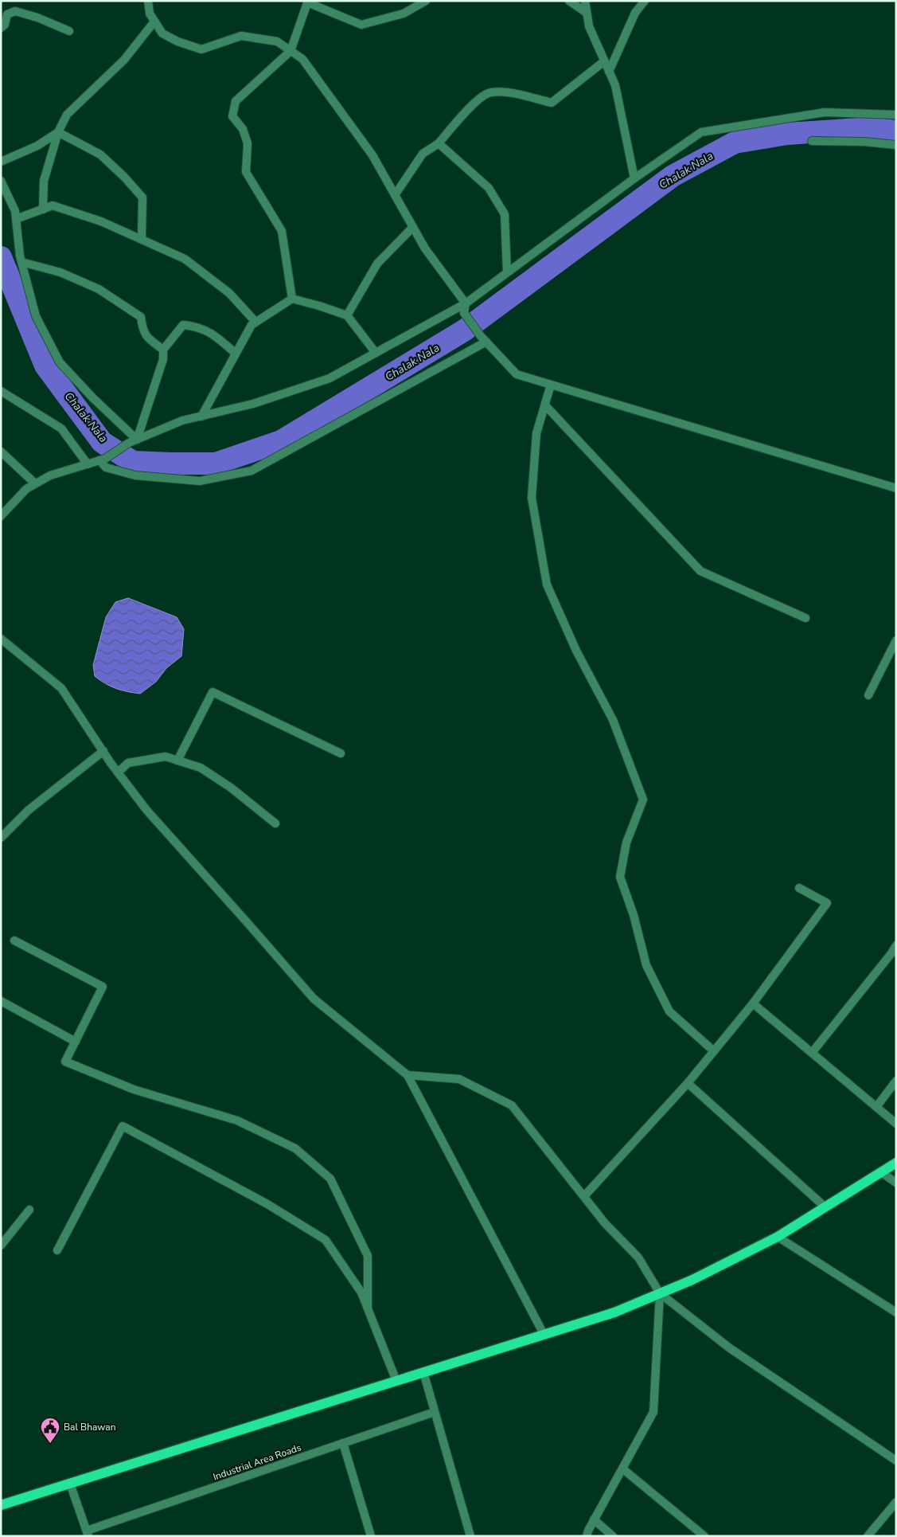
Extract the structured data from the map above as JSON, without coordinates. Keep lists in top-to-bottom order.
{
  "streets": {
    "street": ["Industrial Area Roads"]
  },
  "water": ["Chalak Nala"],
  "places": {
    "public building": ["Bal Bhawan"]
  }
}
